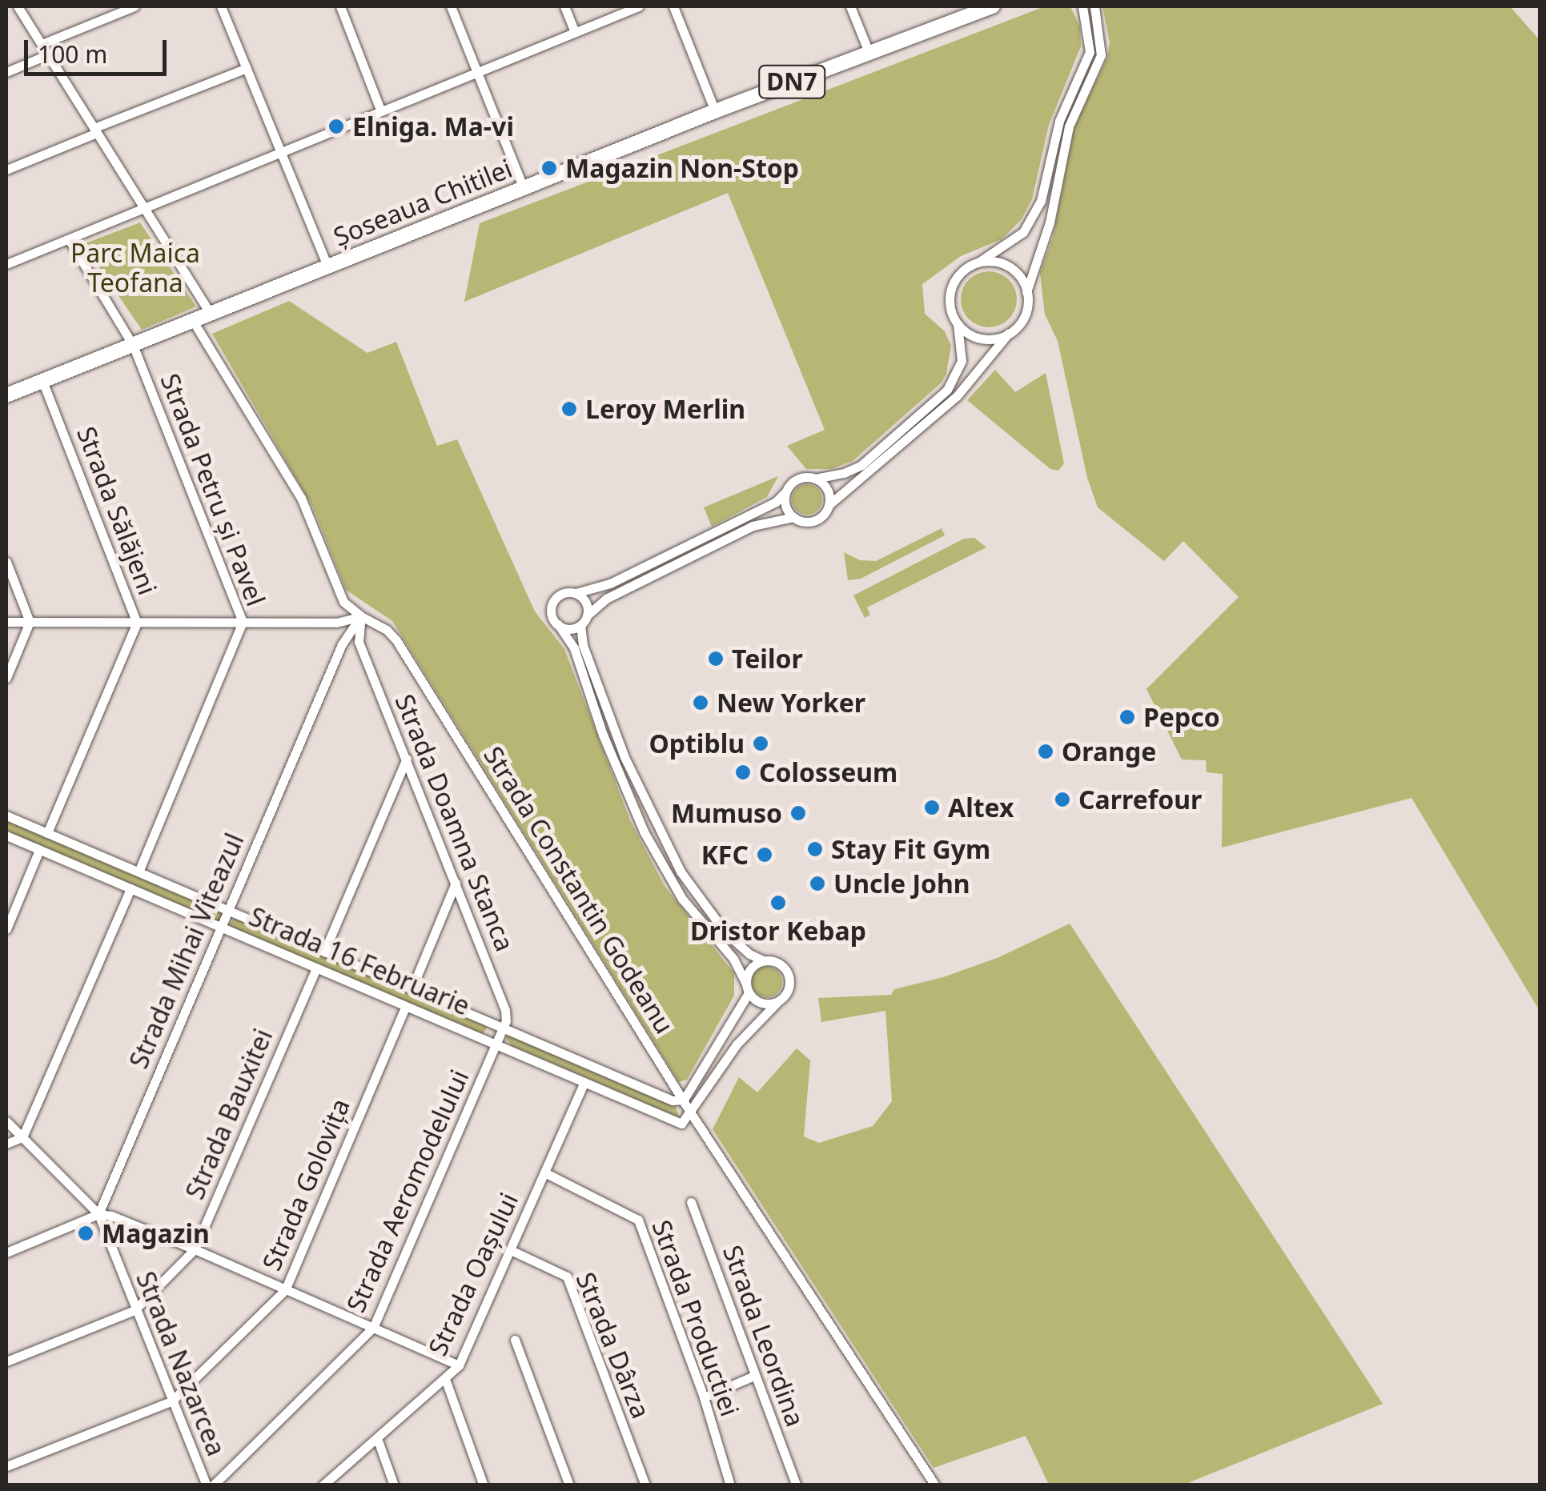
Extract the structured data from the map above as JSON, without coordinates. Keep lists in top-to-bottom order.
{
  "streets": {
    "main road": ["DN7", "Șoseaua Chitilei"],
    "street": [
      "Strada Petru și Pavel",
      "Strada Sălăjeni",
      "Strada Doamna Stanca",
      "Strada Constantin Godeanu",
      "Strada Mihai Viteazul",
      "Strada 16 Februarie",
      "Strada Bauxitei",
      "Strada Golovița",
      "Strada Aeromodelului",
      "Strada Oașului",
      "Strada Productiei",
      "Strada Leordina",
      "Strada Dârza",
      "Strada Nazarcea"
    ]
  },
  "crossings": [
    ["Șoseaua Chitilei", "Strada Petru și Pavel"],
    ["Șoseaua Chitilei", "Strada Sălăjeni"],
    ["Șoseaua Chitilei", "Strada Constantin Godeanu"],
    ["Strada Petru și Pavel", "Strada 16 Februarie"],
    ["Strada Sălăjeni", "Strada 16 Februarie"],
    ["Strada Doamna Stanca", "Strada Constantin Godeanu"],
    ["Strada Doamna Stanca", "Strada Mihai Viteazul"],
    ["Strada Doamna Stanca", "Strada 16 Februarie"],
    ["Strada Constantin Godeanu", "Strada Mihai Viteazul"],
    ["Strada Constantin Godeanu", "Strada 16 Februarie"],
    ["Strada Mihai Viteazul", "Strada 16 Februarie"],
    ["Strada Mihai Viteazul", "Strada Nazarcea"],
    ["Strada 16 Februarie", "Strada Bauxitei"],
    ["Strada 16 Februarie", "Strada Golovița"],
    ["Strada 16 Februarie", "Strada Aeromodelului"],
    ["Strada 16 Februarie", "Strada Oașului"],
    ["Strada Bauxitei", "Strada Nazarcea"],
    ["Strada Golovița", "Strada Nazarcea"],
    ["Strada Oașului", "Strada Productiei"],
    ["Strada Oașului", "Strada Dârza"]
  ],
  "parks": ["Parc Maica Teofana"],
  "places": [
    "Elniga. Ma-vi",
    "Magazin Non-Stop",
    "Leroy Merlin",
    "Teilor",
    "New Yorker",
    "Pepco",
    "Optiblu",
    "Orange",
    "Colosseum",
    "Carrefour",
    "Altex",
    "Mumuso",
    "Stay Fit Gym",
    "KFC",
    "Uncle John",
    "Dristor Kebap",
    "Magazin"
  ],
  "scale_bar": "100 m"
}
